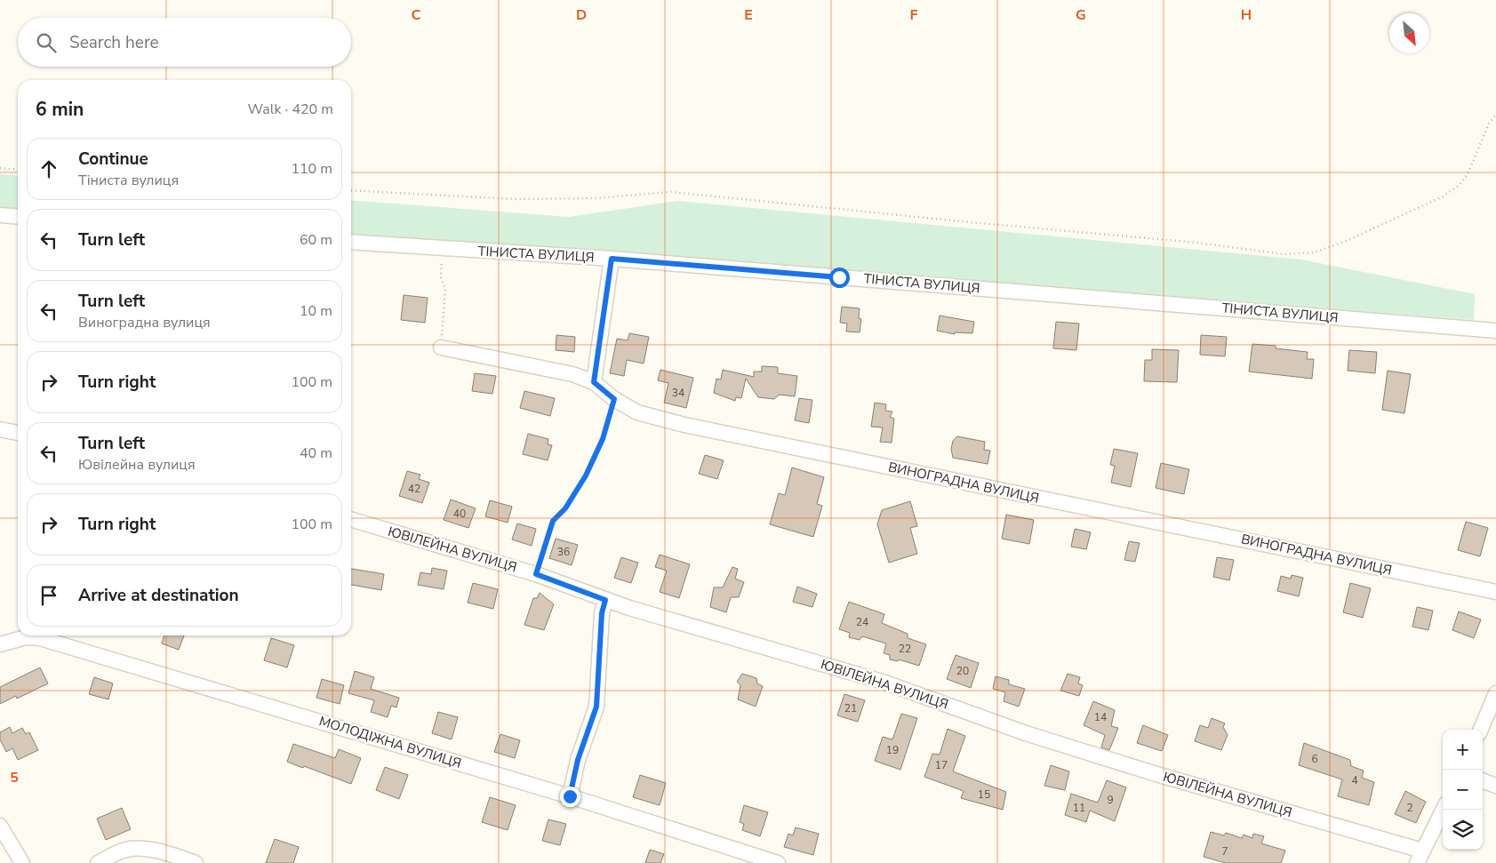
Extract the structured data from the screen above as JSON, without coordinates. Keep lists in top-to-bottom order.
{
  "streets": {
    "street": [
      "ТІНИСТА ВУЛИЦЯ",
      "ВИНОГРАДНА ВУЛИЦЯ",
      "ЮВІЛЕЙНА ВУЛИЦЯ",
      "МОЛОДІЖНА ВУЛИЦЯ"
    ]
  },
  "house_numbers": [
    "34",
    "42",
    "40",
    "36",
    "24",
    "22",
    "20",
    "21",
    "14",
    "19",
    "6",
    "17",
    "4",
    "15",
    "9",
    "11",
    "2",
    "7"
  ],
  "north": "bottom right",
  "page": {
    "search": "Search here",
    "heading": ["6 min", "Walk · 420 m"],
    "list": [
      ["Continue", "Тіниста вулиця", "110 m"],
      ["Turn left", "60 m"],
      ["Turn left", "Виноградна вулиця", "10 m"],
      ["Turn right", "100 m"],
      ["Turn left", "Ювілейна вулиця", "40 m"],
      ["Turn right", "100 m"],
      "Arrive at destination"
    ],
    "map_buttons": ["+", "−"]
  },
  "grid": {
    "columns": [
      "C",
      "D",
      "E",
      "F",
      "G",
      "H"
    ],
    "rows": ["5"]
  }
}
